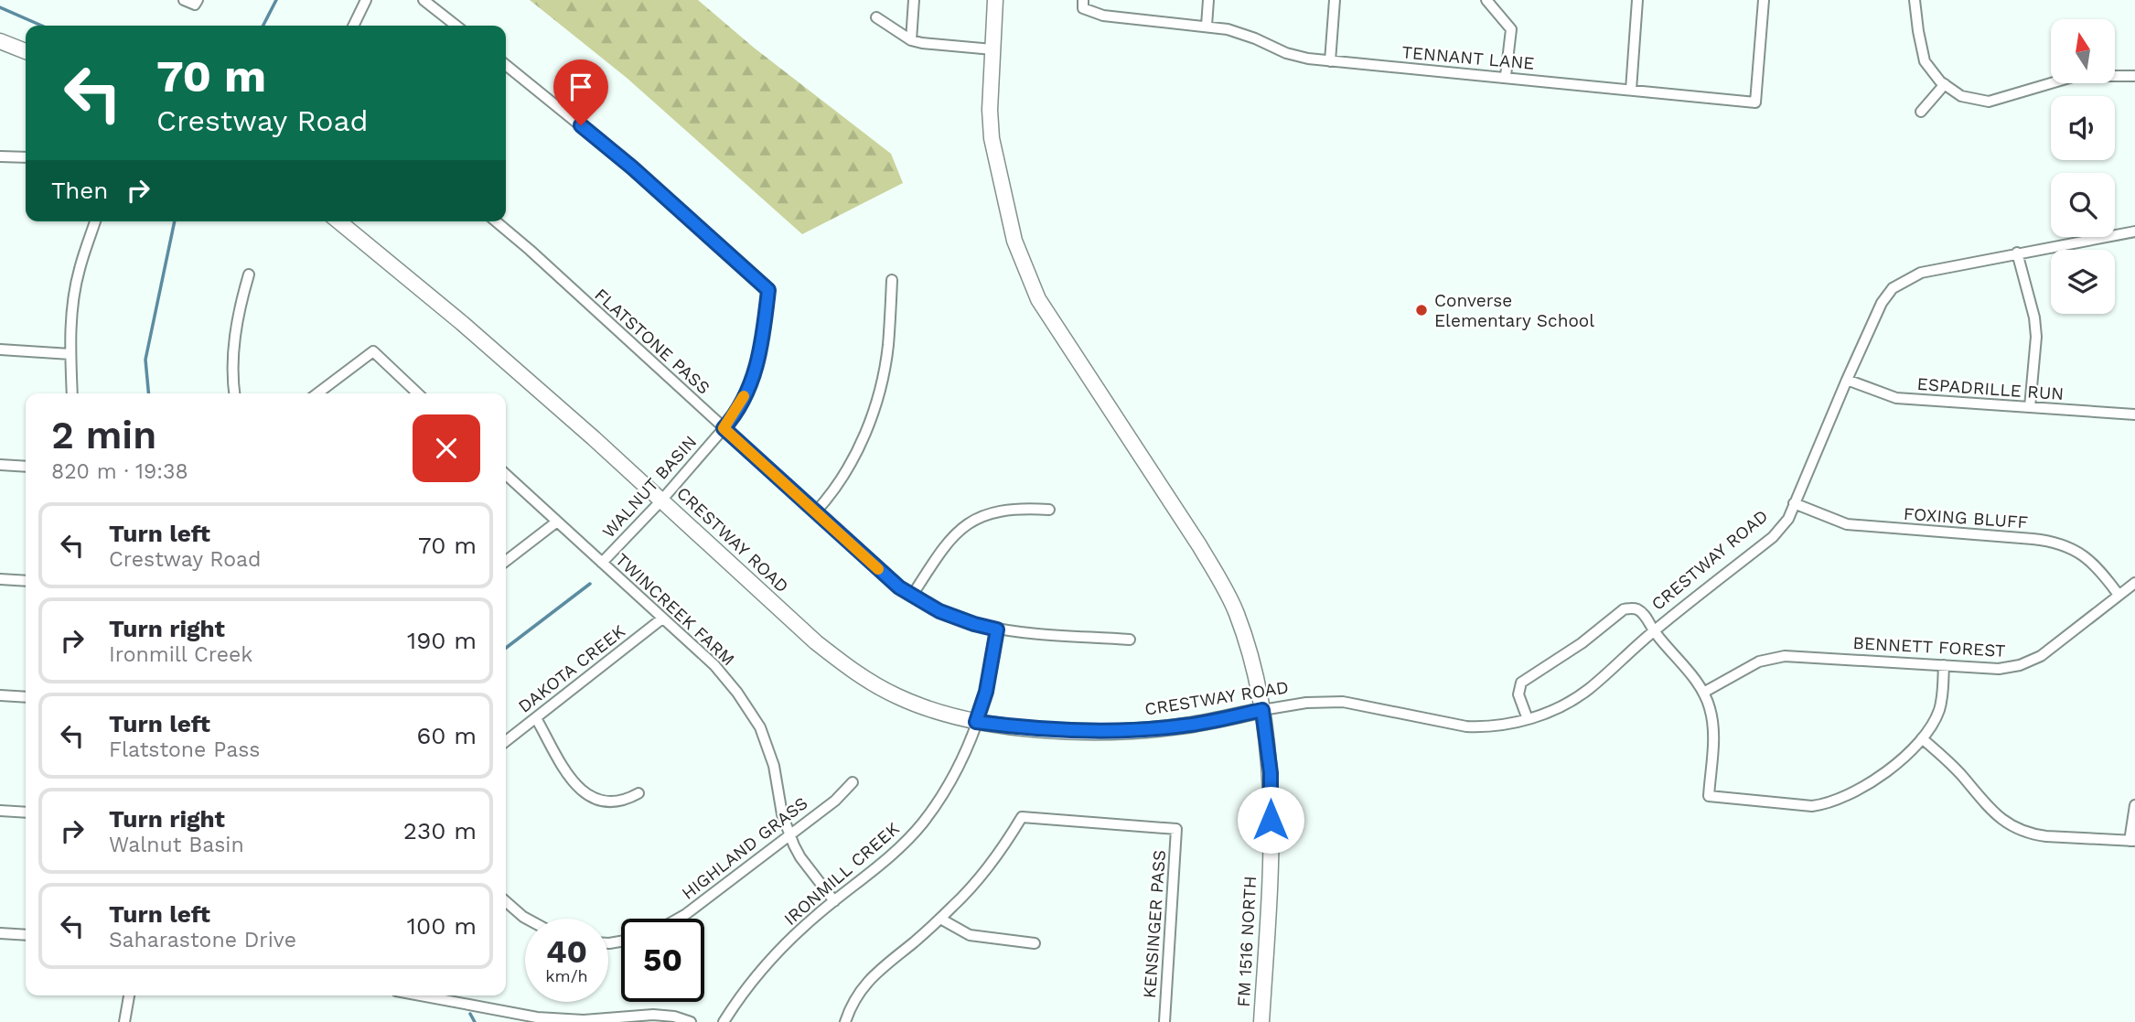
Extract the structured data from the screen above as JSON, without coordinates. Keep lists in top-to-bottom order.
{
  "streets": {
    "street": [
      "TENNANT LANE",
      "FLATSTONE PASS",
      "ESPADRILLE RUN",
      "WALNUT BASIN",
      "FOXING BLUFF",
      "CRESTWAY ROAD",
      "TWINCREEK FARM",
      "BENNETT FOREST",
      "DAKOTA CREEK",
      "HIGHLAND GRASS",
      "IRONMILL CREEK",
      "KENSINGER PASS",
      "FM 1516 NORTH"
    ]
  },
  "crossings": [
    ["FLATSTONE PASS", "WALNUT BASIN"],
    ["FLATSTONE PASS", "IRONMILL CREEK"],
    ["ESPADRILLE RUN", "CRESTWAY ROAD"],
    ["WALNUT BASIN", "CRESTWAY ROAD"],
    ["WALNUT BASIN", "TWINCREEK FARM"],
    ["FOXING BLUFF", "CRESTWAY ROAD"],
    ["FOXING BLUFF", "BENNETT FOREST"],
    ["CRESTWAY ROAD", "IRONMILL CREEK"],
    ["CRESTWAY ROAD", "FM 1516 NORTH"],
    ["TWINCREEK FARM", "DAKOTA CREEK"],
    ["TWINCREEK FARM", "HIGHLAND GRASS"],
    ["TWINCREEK FARM", "IRONMILL CREEK"]
  ],
  "places": ["Converse Elementary School"],
  "north": "top",
  "page": {
    "turn": ["70 m", "Crestway Road"],
    "then": "Then",
    "heading": ["2 min", "820 m · 19:38"],
    "list": [
      {
        "name": "Turn left",
        "note": "Crestway Road",
        "value": "70 m"
      },
      {
        "name": "Turn right",
        "note": "Ironmill Creek",
        "value": "190 m"
      },
      {
        "name": "Turn left",
        "note": "Flatstone Pass",
        "value": "60 m"
      },
      {
        "name": "Turn right",
        "note": "Walnut Basin",
        "value": "230 m"
      },
      {
        "name": "Turn left",
        "note": "Saharastone Drive",
        "value": "100 m"
      }
    ],
    "speed": "40 km/h",
    "limit": "50"
  }
}
